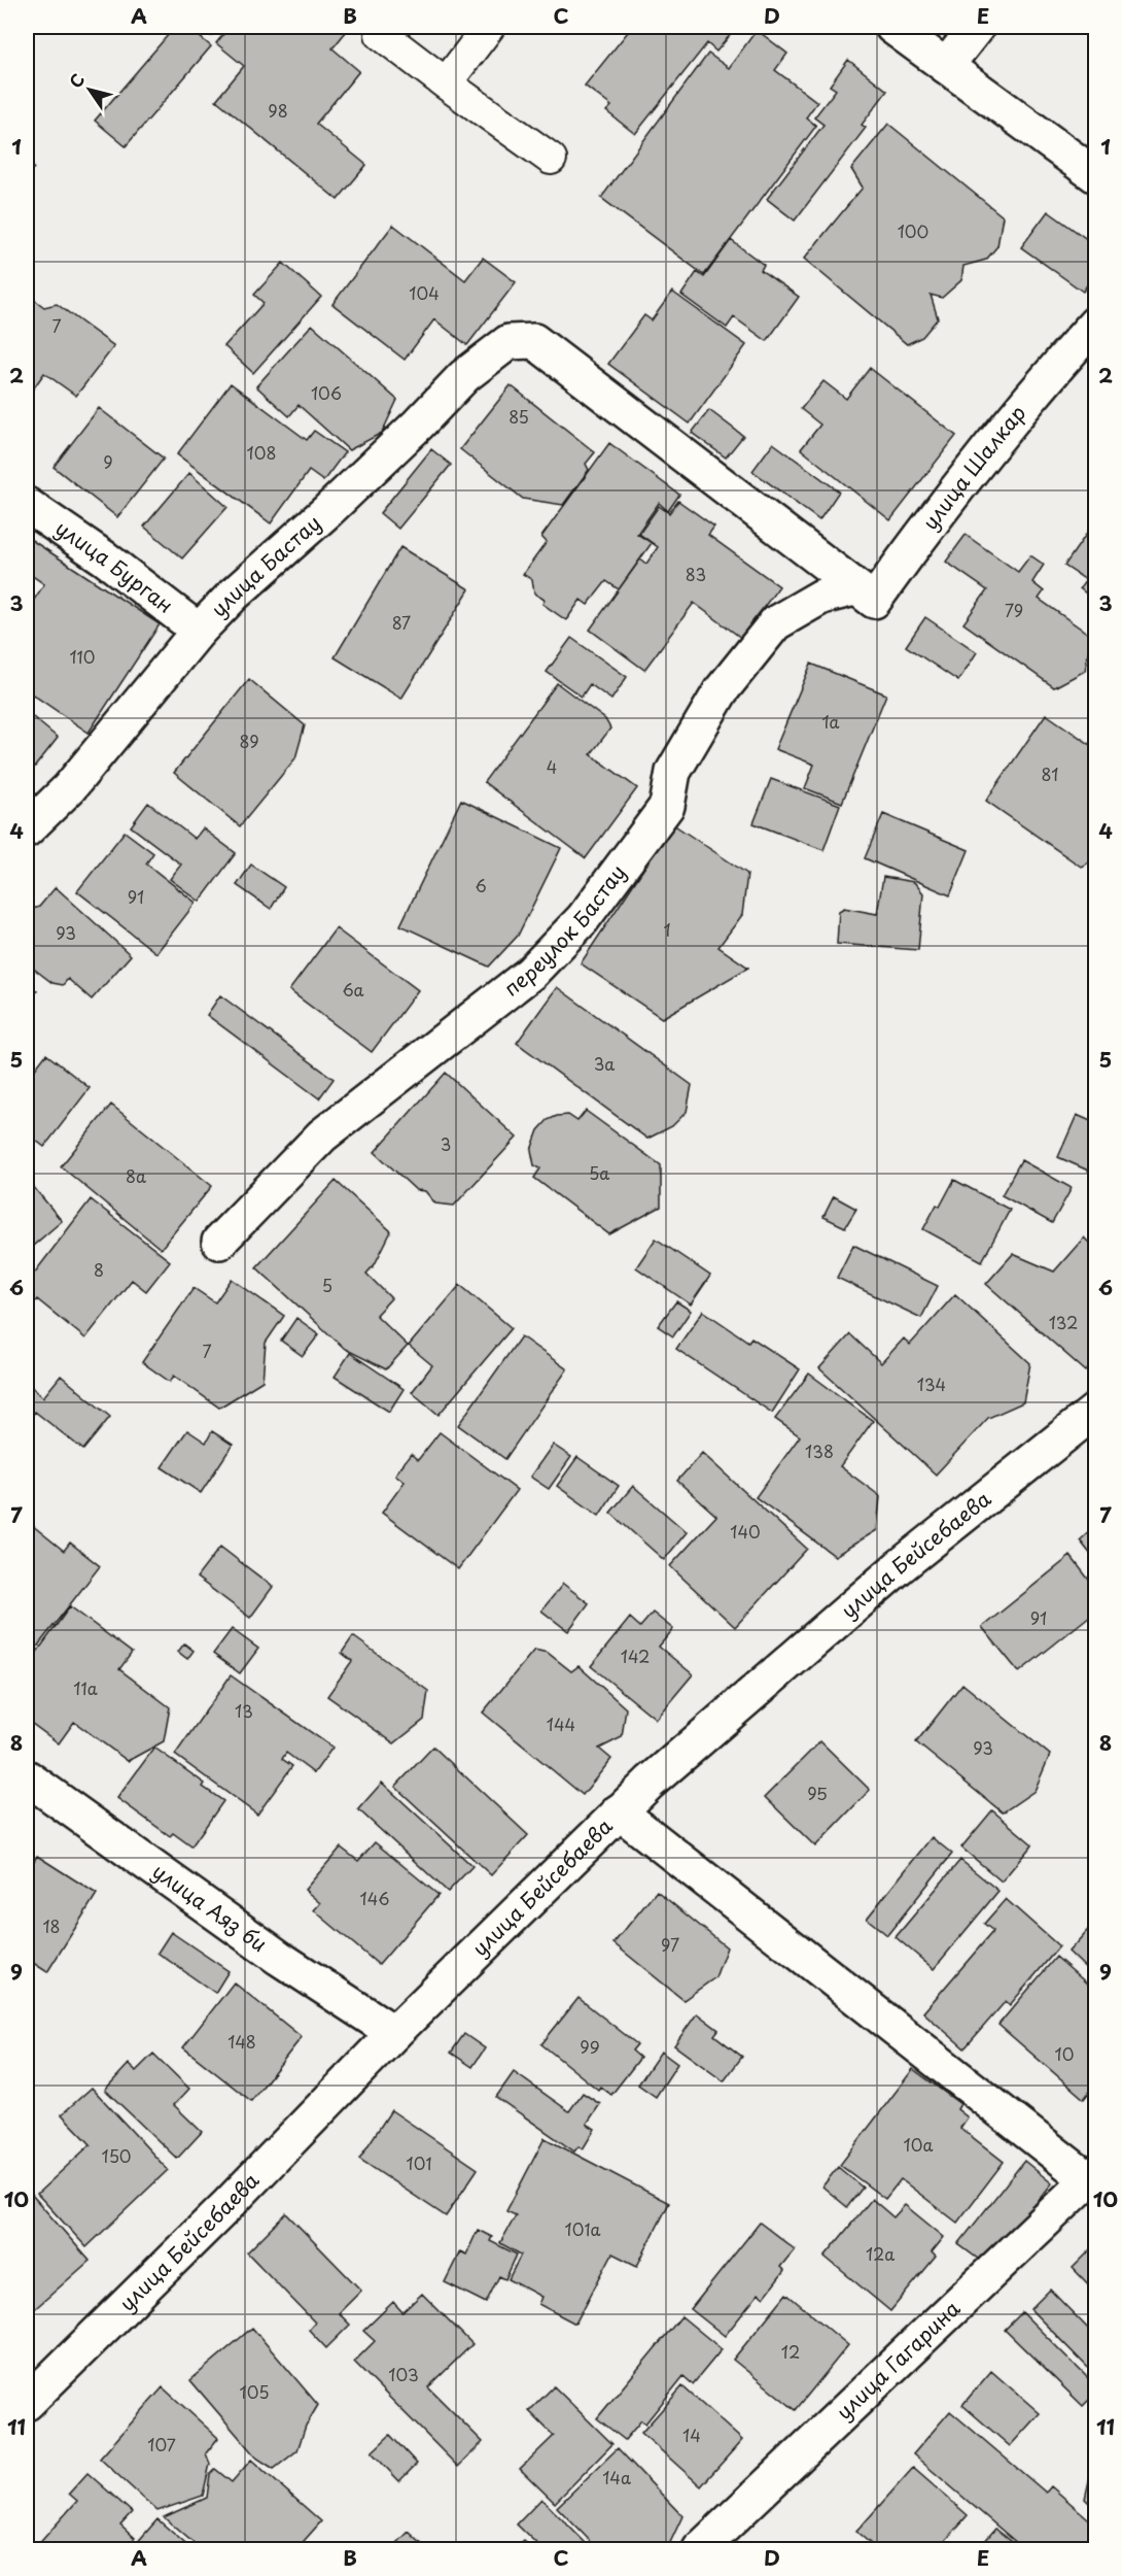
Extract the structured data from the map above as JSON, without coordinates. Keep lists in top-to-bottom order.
{
  "streets": {
    "street": [
      "улица Шалкар",
      "улица Бурган",
      "улица Бастау",
      "переулок Бастау",
      "улица Бейсебаева",
      "улица Аяз би",
      "улица Гагарина"
    ]
  },
  "crossings": [
    ["улица Шалкар", "улица Бастау"],
    ["улица Шалкар", "переулок Бастау"],
    ["улица Бурган", "улица Бастау"],
    ["улица Бастау", "переулок Бастау"],
    ["улица Бейсебаева", "улица Аяз би"]
  ],
  "house_numbers": [
    "98",
    "100",
    "104",
    "7",
    "106",
    "85",
    "108",
    "9",
    "83",
    "79",
    "87",
    "110",
    "1а",
    "89",
    "4",
    "81",
    "6",
    "91",
    "1",
    "93",
    "6а",
    "3а",
    "3",
    "5а",
    "8а",
    "8",
    "5",
    "132",
    "7",
    "134",
    "138",
    "140",
    "91",
    "142",
    "11а",
    "13",
    "144",
    "93",
    "95",
    "146",
    "18",
    "97",
    "148",
    "99",
    "10",
    "10а",
    "150",
    "101",
    "101а",
    "12а",
    "12",
    "103",
    "105",
    "14",
    "107",
    "14а"
  ],
  "north": "top left",
  "grid": {
    "columns": [
      "A",
      "B",
      "C",
      "D",
      "E"
    ],
    "rows": [
      "1",
      "2",
      "3",
      "4",
      "5",
      "6",
      "7",
      "8",
      "9",
      "10",
      "11"
    ]
  }
}
